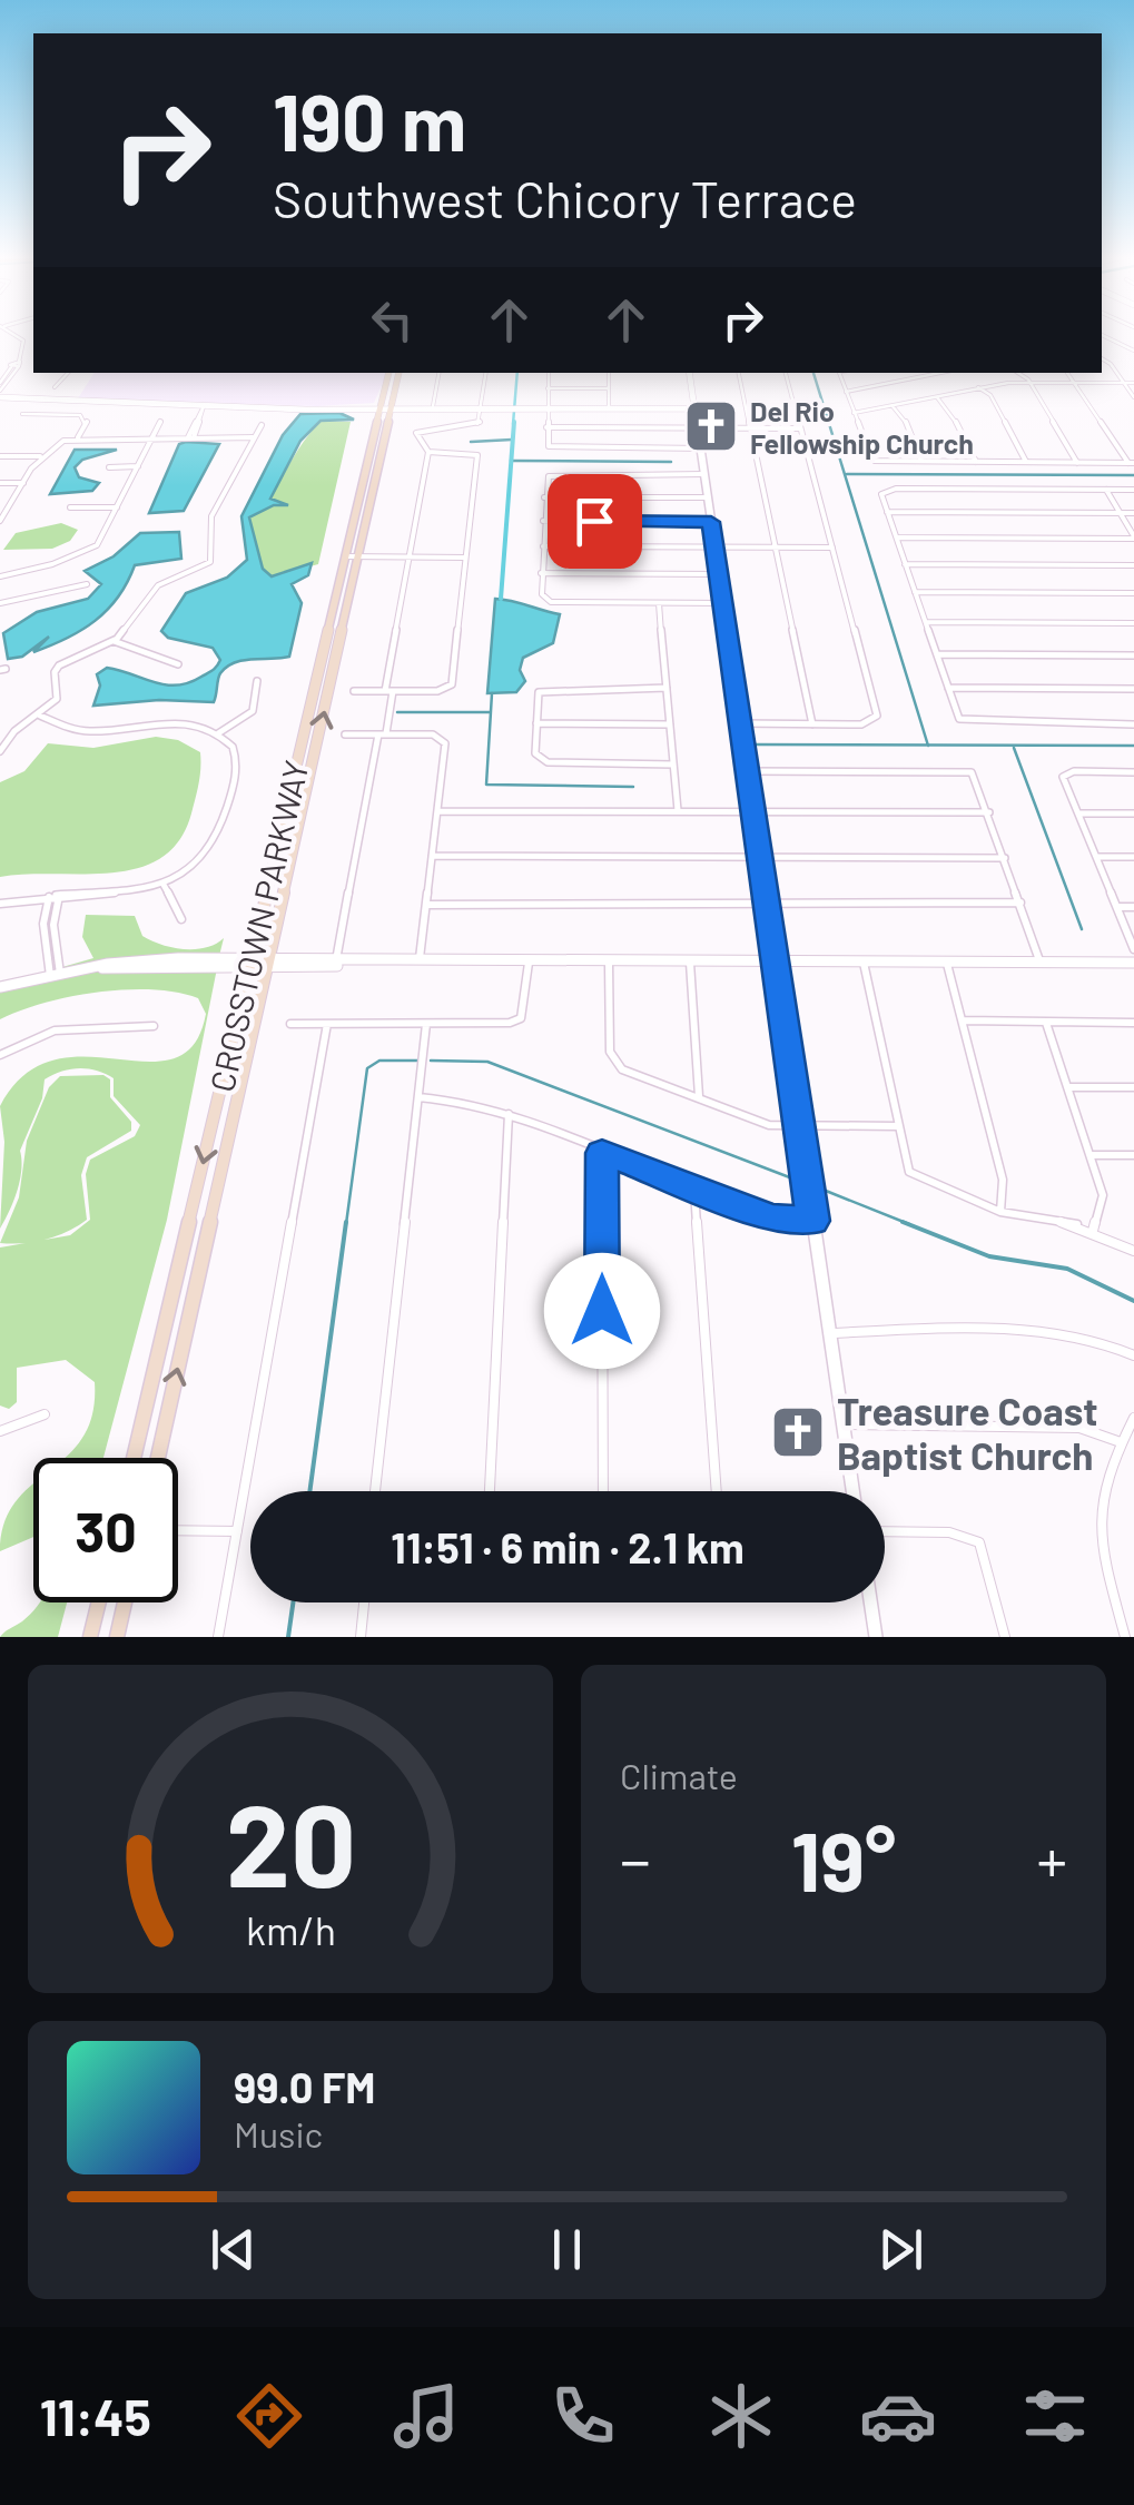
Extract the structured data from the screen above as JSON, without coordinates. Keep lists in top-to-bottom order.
{
  "streets": {
    "main road": ["CROSSTOWN PARKWAY"]
  },
  "places": {
    "church": ["Del Rio Fellowship Church", "Treasure Coast Baptist Church"]
  },
  "page": {
    "turn": ["190 m", "Southwest Chicory Terrace"],
    "limit": "30",
    "trip": "11:51 · 6 min · 2.1 km",
    "tile": "Climate",
    "heat": ["−", "19°", "+"],
    "song": ["99.0 FM", "Music"],
    "tabs": "11:45",
    "gauge": ["20", "km/h"]
  }
}
